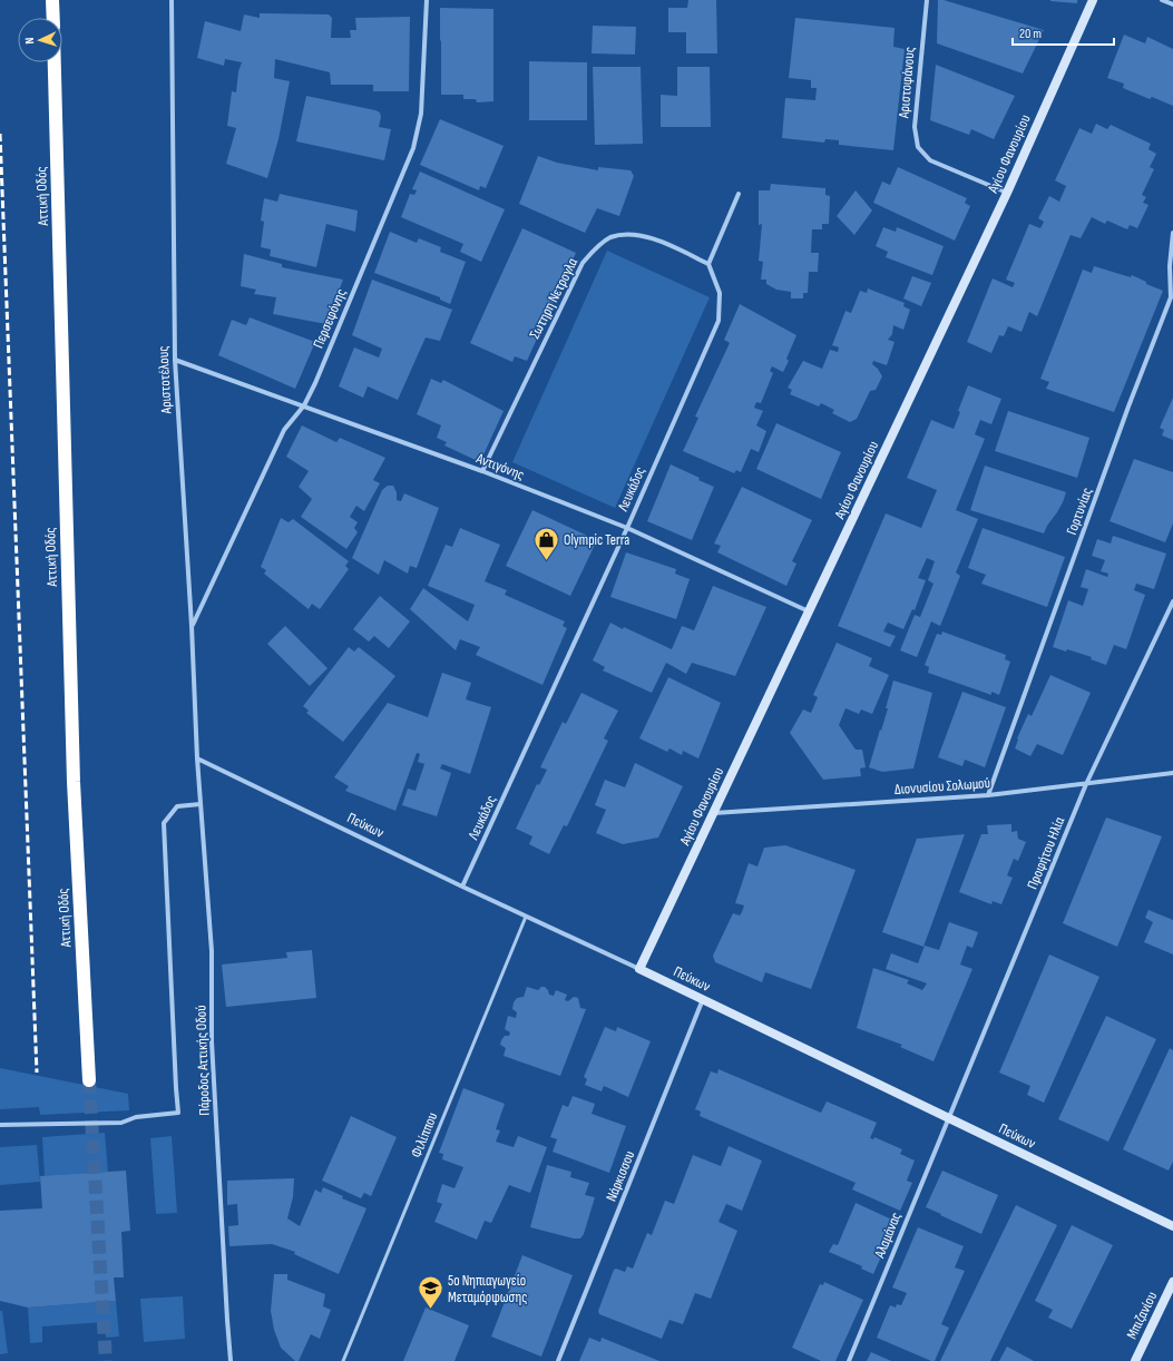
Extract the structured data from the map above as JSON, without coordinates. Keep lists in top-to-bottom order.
{
  "streets": {
    "highway": ["Αττική Οδός"],
    "street": [
      "Αριστοφάνους",
      "Αγίου Φανουρίου",
      "Σωτηρη Νετρογλα",
      "Περσεφόνης",
      "Αριστοτέλους",
      "Αντιγόνης",
      "Λευκάδος",
      "Γορτυνίας",
      "Διονυσίου Σολωμού",
      "Πεύκων",
      "Προφήτου Ηλία",
      "Πάροδος Αττικής Οδού",
      "Νάρκισσου",
      "Αλαμάνας",
      "Μπιζανίου"
    ],
    "lane": ["Φιλίππου"]
  },
  "crossings": [
    ["Αριστοφάνους", "Αγίου Φανουρίου"],
    ["Αγίου Φανουρίου", "Αντιγόνης"],
    ["Αγίου Φανουρίου", "Διονυσίου Σολωμού"],
    ["Αγίου Φανουρίου", "Πεύκων"],
    ["Σωτηρη Νετρογλα", "Αντιγόνης"],
    ["Σωτηρη Νετρογλα", "Λευκάδος"],
    ["Περσεφόνης", "Αριστοτέλους"],
    ["Περσεφόνης", "Αντιγόνης"],
    ["Αριστοτέλους", "Αντιγόνης"],
    ["Αριστοτέλους", "Πεύκων"],
    ["Αριστοτέλους", "Πάροδος Αττικής Οδού"],
    ["Αντιγόνης", "Λευκάδος"],
    ["Λευκάδος", "Πεύκων"],
    ["Γορτυνίας", "Διονυσίου Σολωμού"],
    ["Διονυσίου Σολωμού", "Προφήτου Ηλία"],
    ["Πεύκων", "Προφήτου Ηλία"],
    ["Πεύκων", "Πάροδος Αττικής Οδού"],
    ["Πεύκων", "Φιλίππου"],
    ["Πεύκων", "Νάρκισσου"],
    ["Πεύκων", "Αλαμάνας"],
    ["Προφήτου Ηλία", "Αλαμάνας"]
  ],
  "places": {
    "shop": ["Olympic Terra"],
    "school or university": ["5ο Νηπιαγωγείο Μεταμόρφωσης"]
  },
  "scale_bar": "20 m",
  "north": "left"
}
